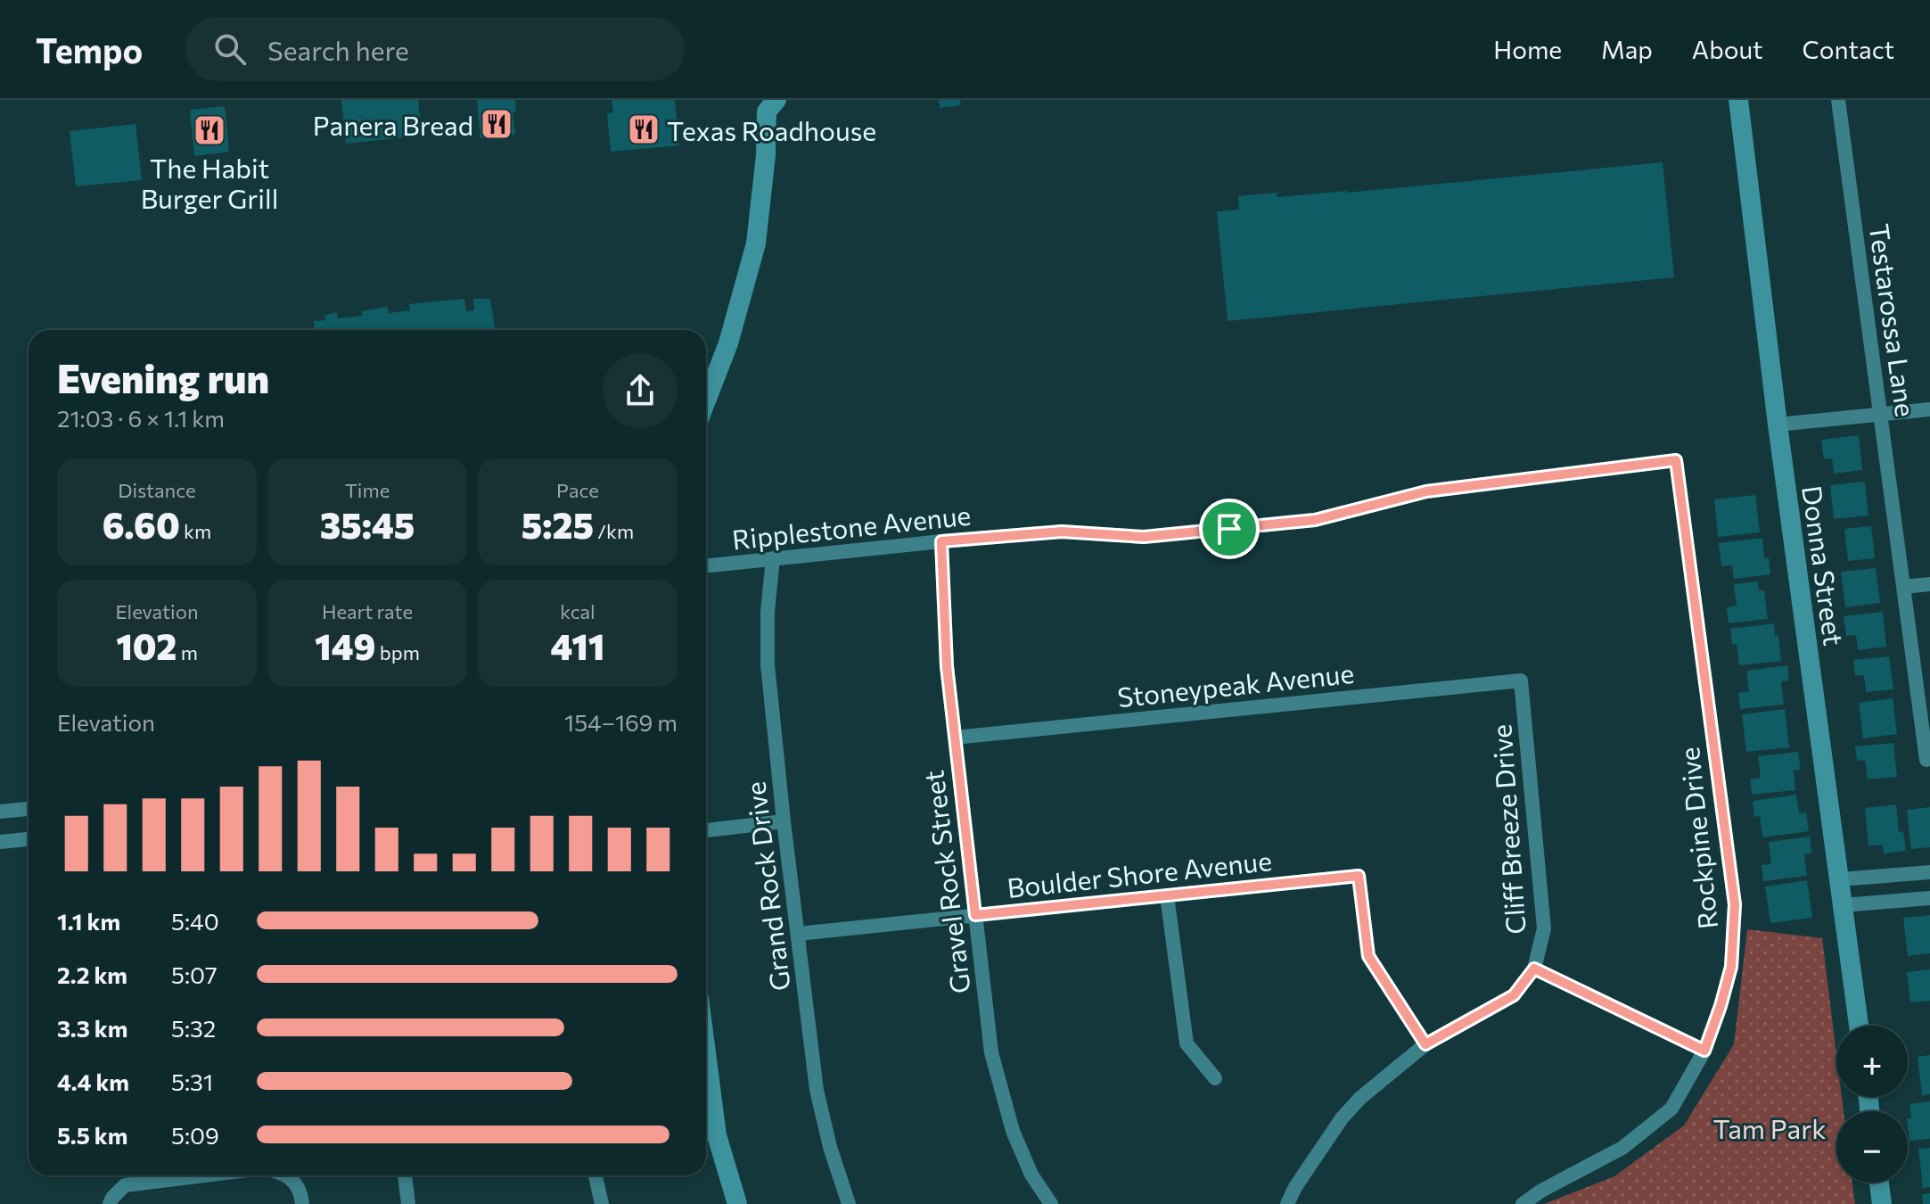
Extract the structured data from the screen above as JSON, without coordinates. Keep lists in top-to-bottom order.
{
  "streets": {
    "street": [
      "Testarossa Lane",
      "Ripplestone Avenue",
      "Donna Street",
      "Stoneypeak Avenue",
      "Cliff Breeze Drive",
      "Rockpine Drive",
      "Boulder Shore Avenue",
      "Gravel Rock Street",
      "Grand Rock Drive"
    ]
  },
  "crossings": [
    ["Ripplestone Avenue", "Rockpine Drive"],
    ["Ripplestone Avenue", "Gravel Rock Street"],
    ["Ripplestone Avenue", "Grand Rock Drive"],
    ["Stoneypeak Avenue", "Cliff Breeze Drive"],
    ["Stoneypeak Avenue", "Gravel Rock Street"],
    ["Cliff Breeze Drive", "Boulder Shore Avenue"],
    ["Boulder Shore Avenue", "Gravel Rock Street"],
    ["Boulder Shore Avenue", "Grand Rock Drive"]
  ],
  "parks": ["Tam Park"],
  "places": {
    "restaurant": ["Panera Bread", "Texas Roadhouse", "The Habit Burger Grill"]
  },
  "page": {
    "header": "Tempo",
    "search": "Search here",
    "nav": [
      "Home",
      "Map",
      "About",
      "Contact"
    ],
    "heading": ["Evening run", "21:03 · 6 × 1.1 km"],
    "stats": [
      ["Distance", "6.60 km"],
      ["Time", "35:45"],
      ["Pace", "5:25 /km"],
      ["Elevation", "102 m"],
      ["Heart rate", "149 bpm"],
      ["kcal", "411"]
    ],
    "chart": ["Elevation", "154–169 m"],
    "list": [
      {
        "name": "1.1 km",
        "note": "5:40"
      },
      {
        "name": "2.2 km",
        "note": "5:07"
      },
      {
        "name": "3.3 km",
        "note": "5:32"
      },
      {
        "name": "4.4 km",
        "note": "5:31"
      },
      {
        "name": "5.5 km",
        "note": "5:09"
      }
    ],
    "map_buttons": ["+", "−"]
  }
}
